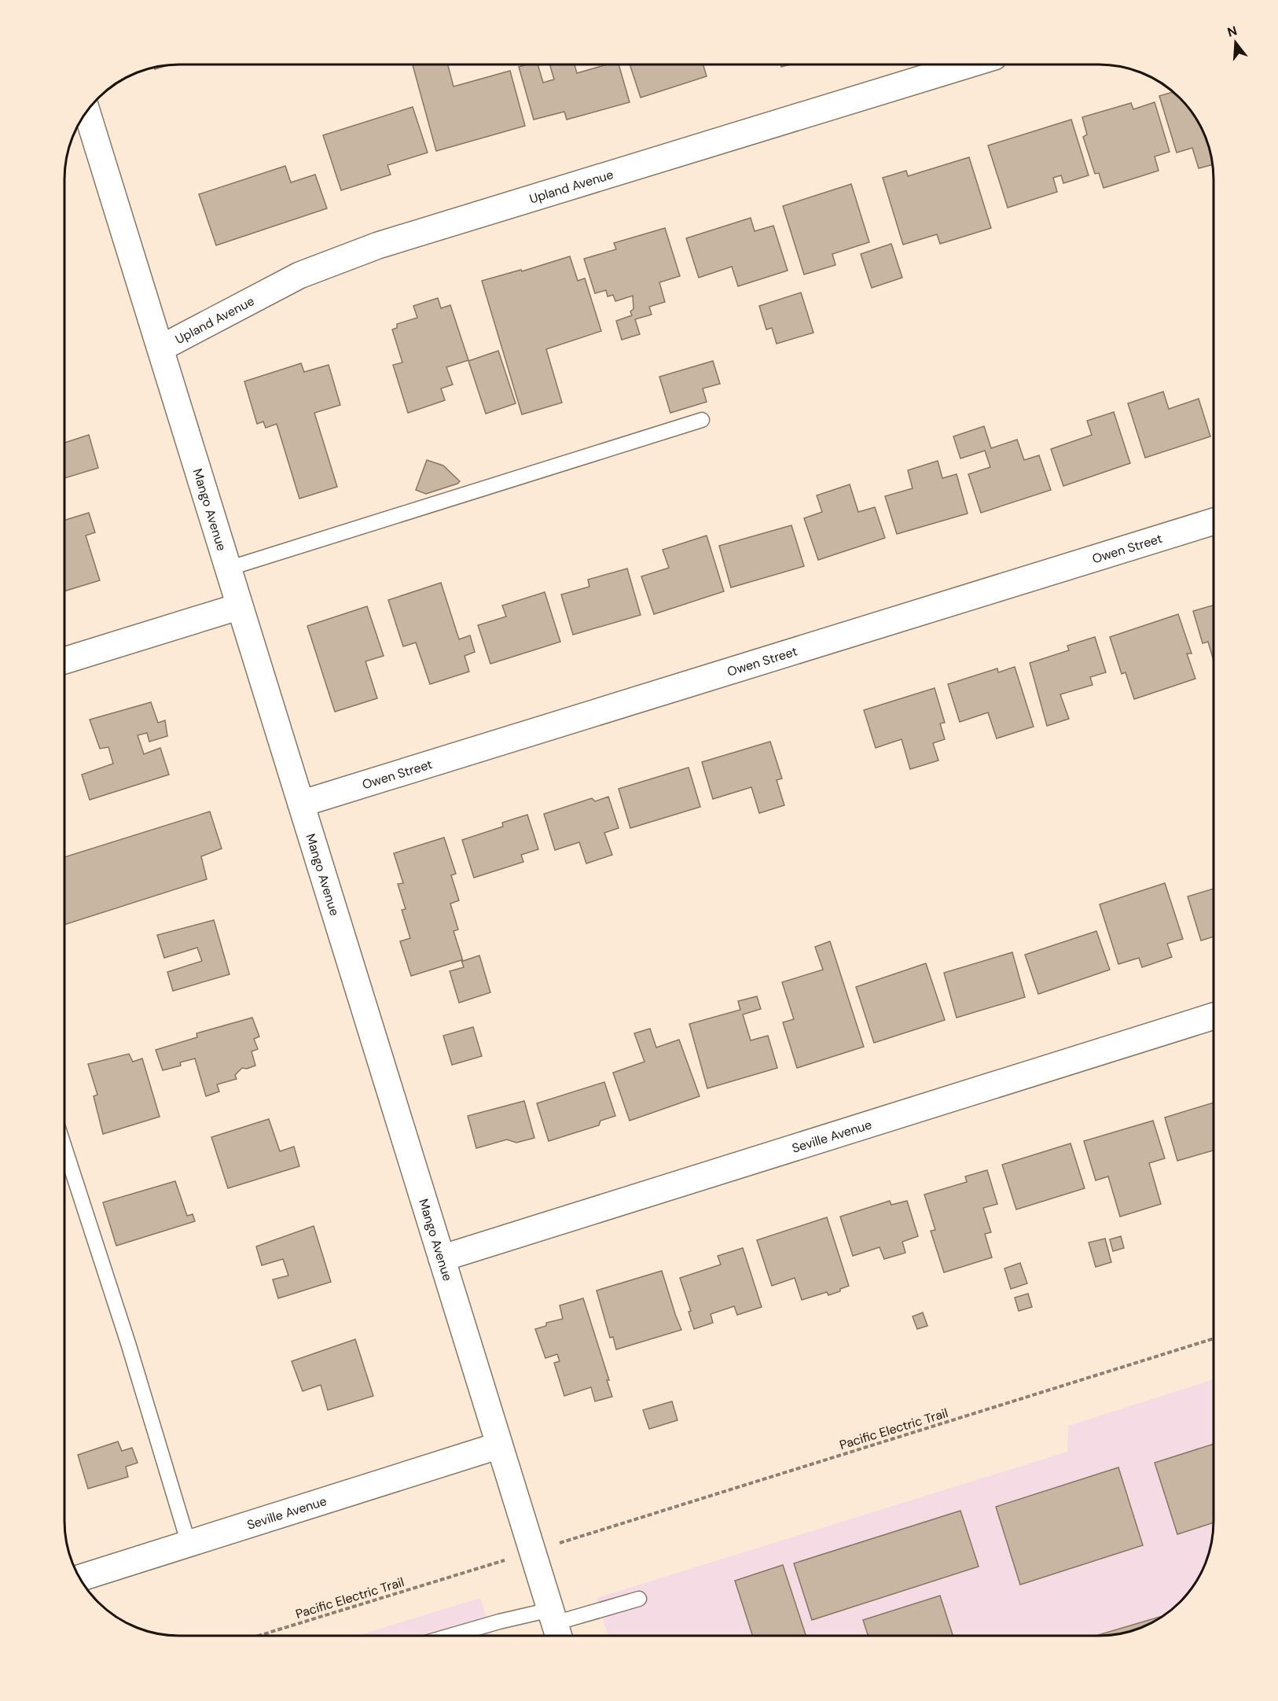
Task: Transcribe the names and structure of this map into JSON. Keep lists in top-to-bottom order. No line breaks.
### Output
{"streets":{"street":["Upland Avenue","Mango Avenue","Owen Street","Seville Avenue"],"path":["Pacific Electric Trail"]},"crossings":[["Upland Avenue","Mango Avenue"],["Mango Avenue","Owen Street"],["Mango Avenue","Seville Avenue"]],"north":"top"}
